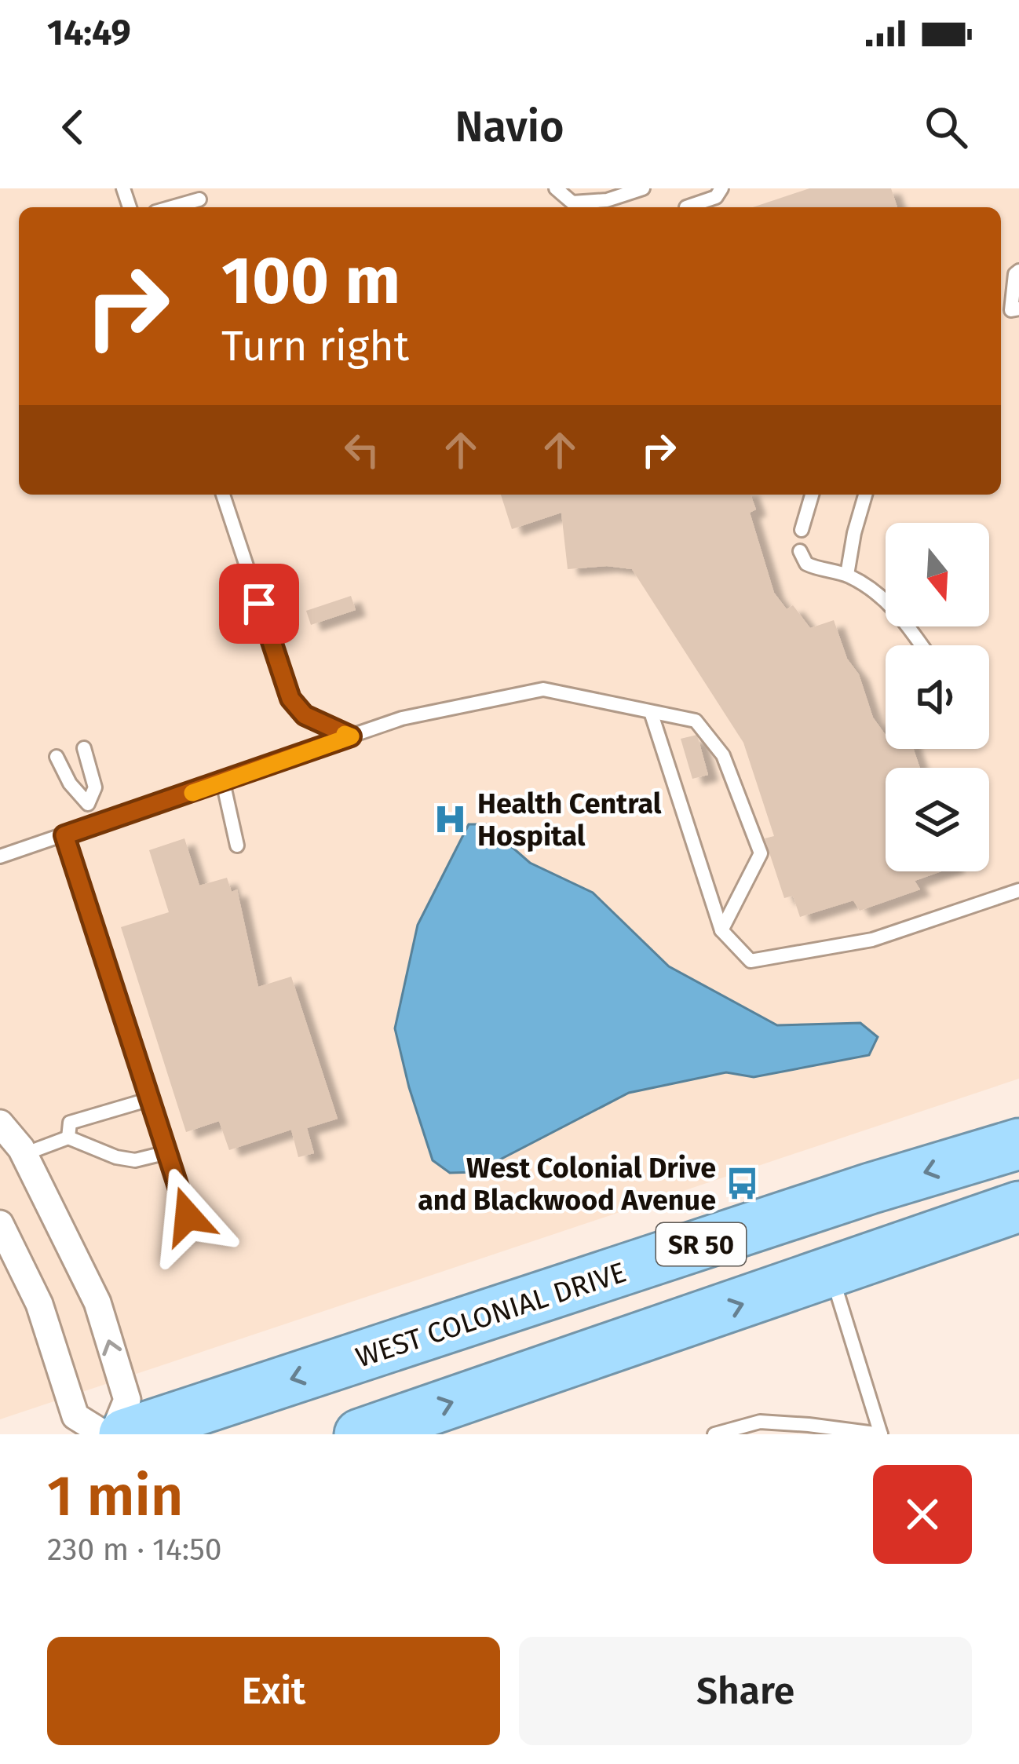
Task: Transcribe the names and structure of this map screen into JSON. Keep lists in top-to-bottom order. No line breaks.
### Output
{"streets":{"highway":["SR 50","WEST COLONIAL DRIVE"]},"places":{"hospital":["Health Central Hospital"],"bus stop":["West Colonial Drive and Blackwood Avenue"]},"north":"bottom","page":{"status":"14:49","header":"Navio","turn":["100 m","Turn right"],"heading":["1 min","230 m · 14:50"],"buttons":["Exit","Share"]}}
